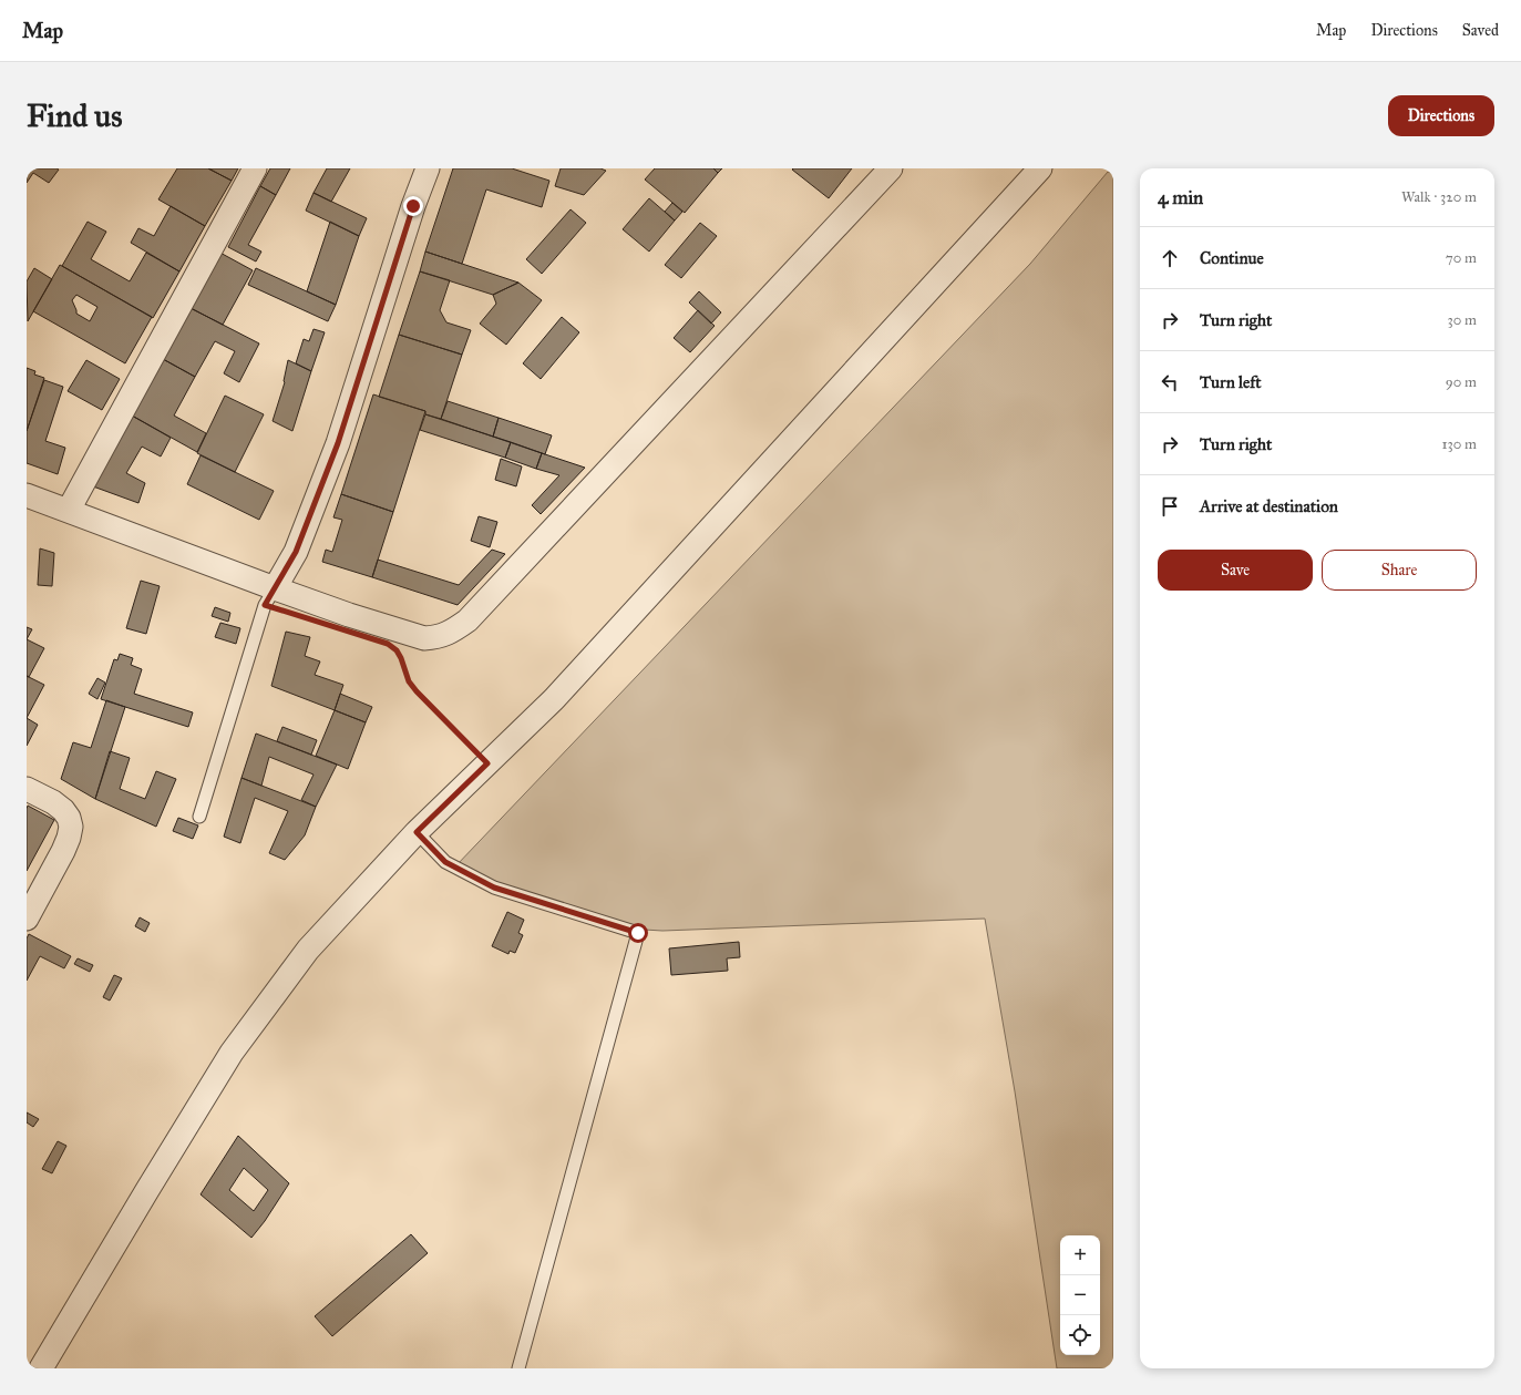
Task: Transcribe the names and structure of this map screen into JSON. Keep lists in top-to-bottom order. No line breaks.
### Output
{"page":{"header":"Map","nav":["Map","Directions","Saved"],"buttons":["Directions",["Save","Share"]],"title":"Find us","heading":["4 min","Walk · 320 m"],"list":[["Continue","70 m"],["Turn right","30 m"],["Turn left","90 m"],["Turn right","130 m"],"Arrive at destination"],"map_buttons":["+","−"]}}
